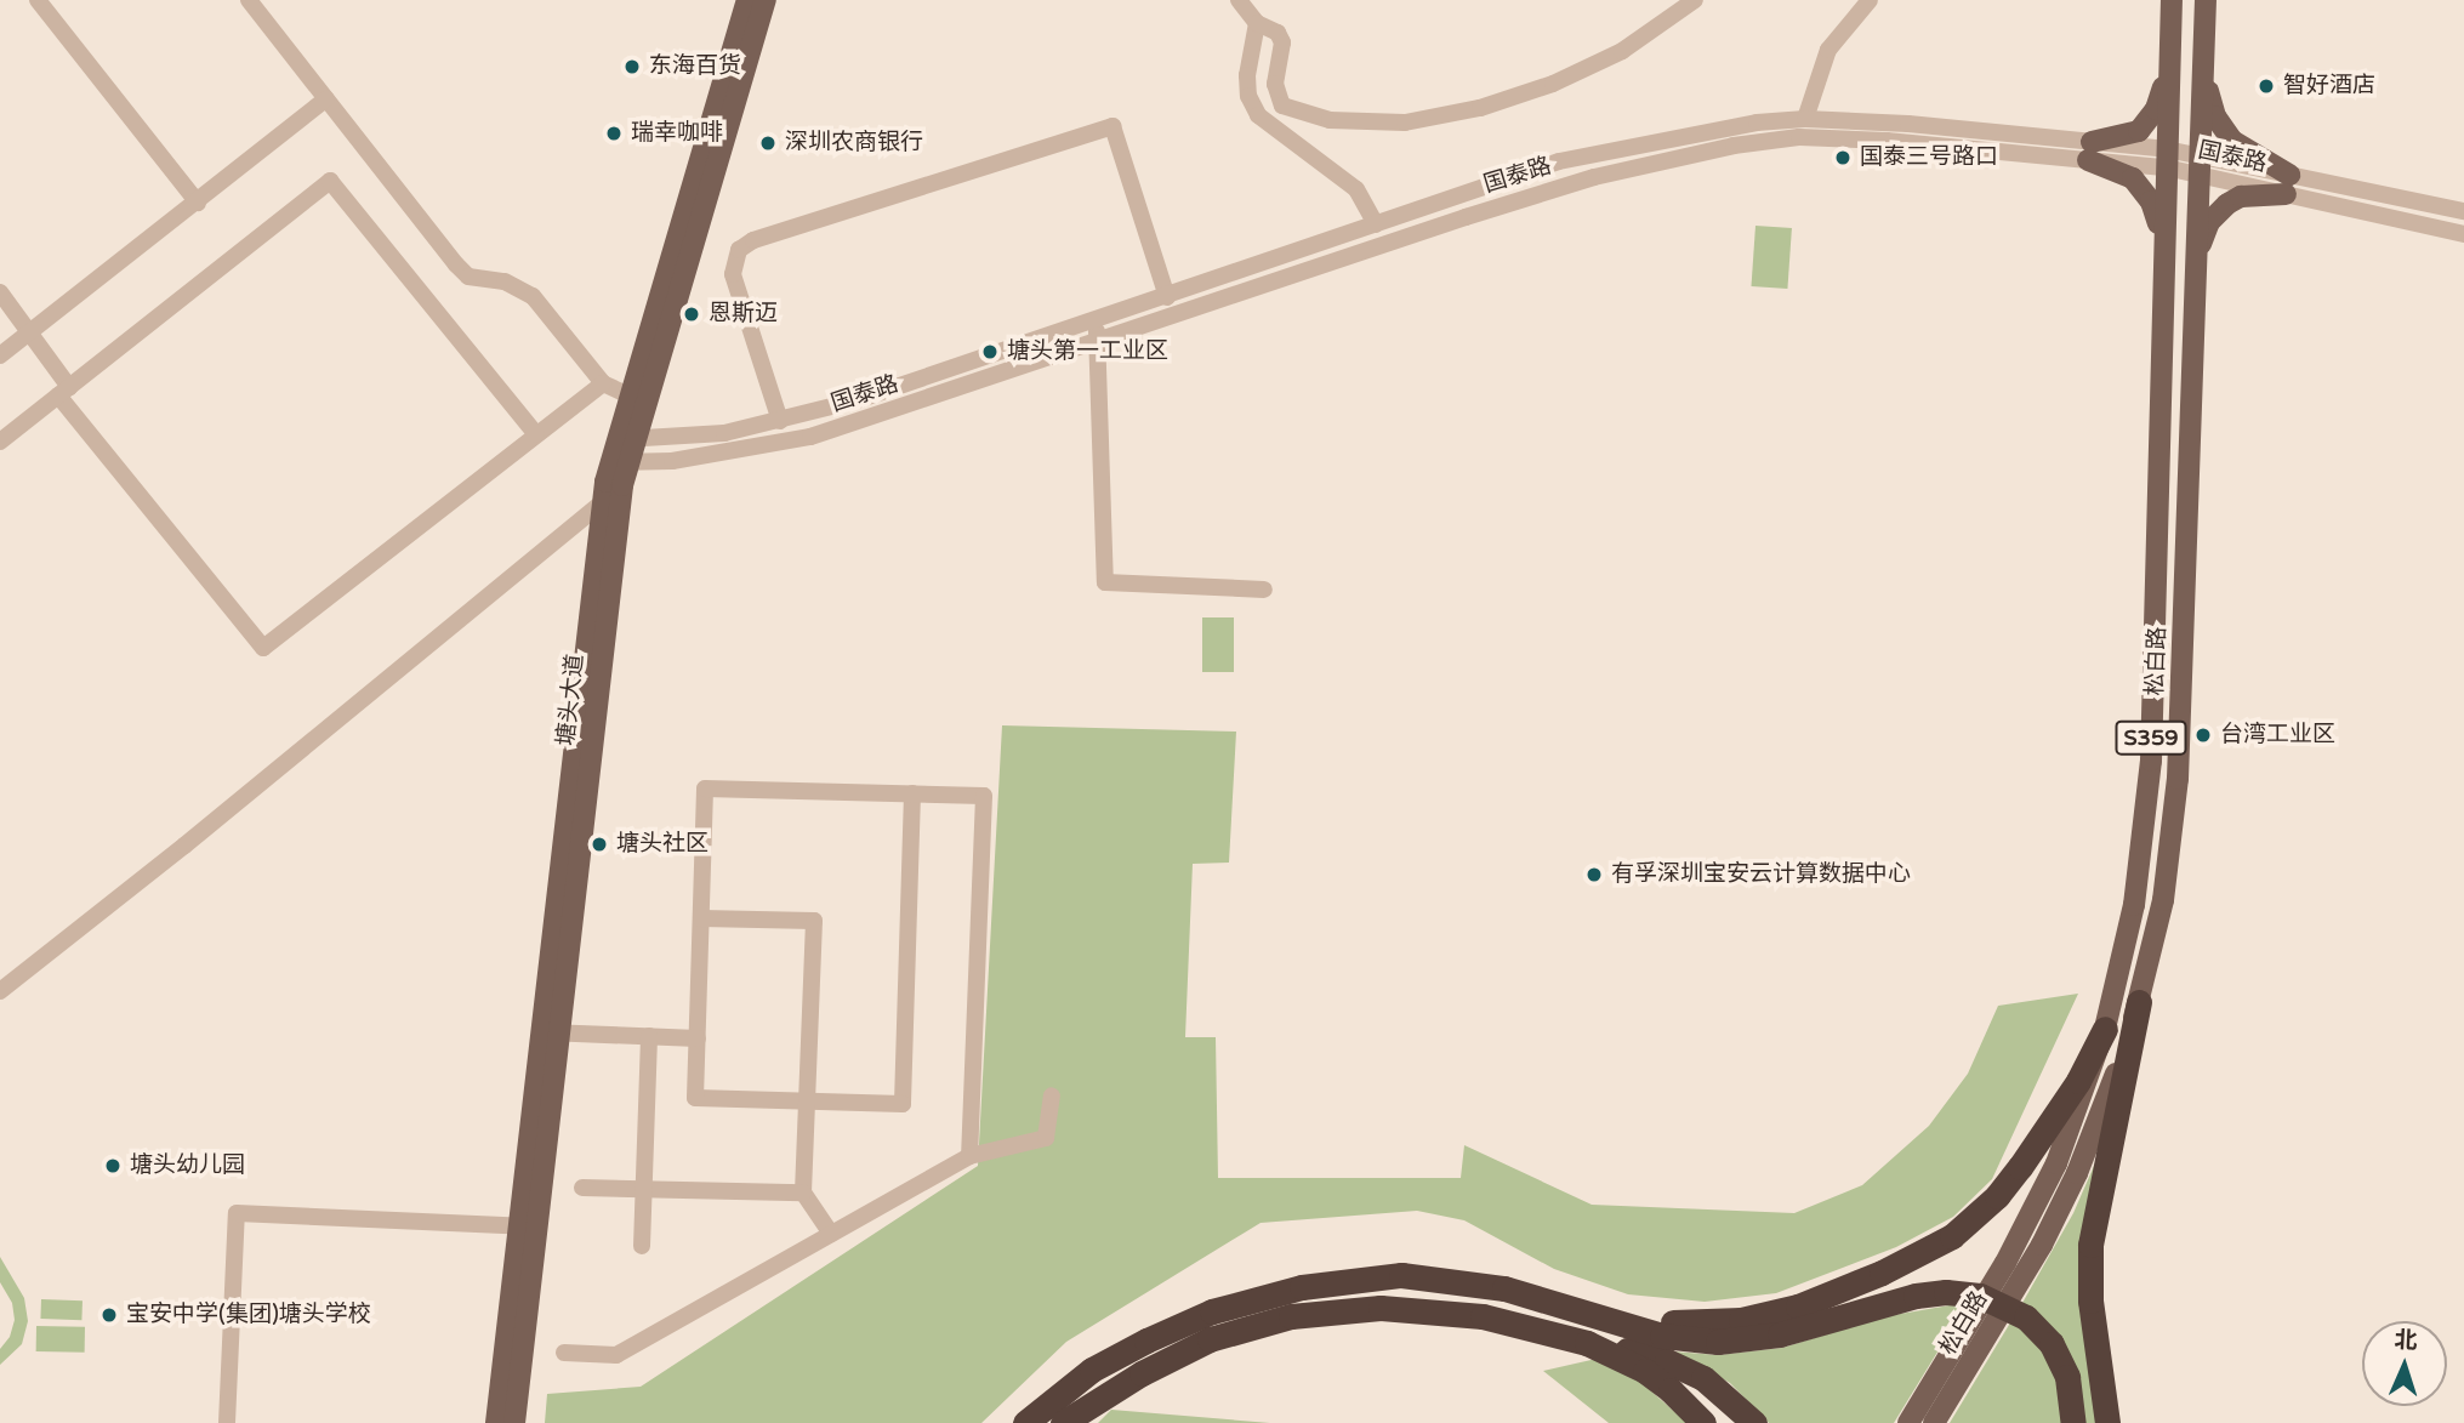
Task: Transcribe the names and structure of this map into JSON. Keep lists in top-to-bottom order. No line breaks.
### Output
{"streets":{"main road":["松白路","塘头大道","S359"],"street":["国泰路"]},"crossings":[["国泰路","松白路"],["国泰路","塘头大道"]],"places":["东海百货","智好酒店","瑞幸咖啡","深圳农商银行","国泰三号路口","恩斯迈","塘头第一工业区","台湾工业区","塘头社区","有孚深圳宝安云计算数据中心","塘头幼儿园","宝安中学(集团)塘头学校"],"north":"top"}
